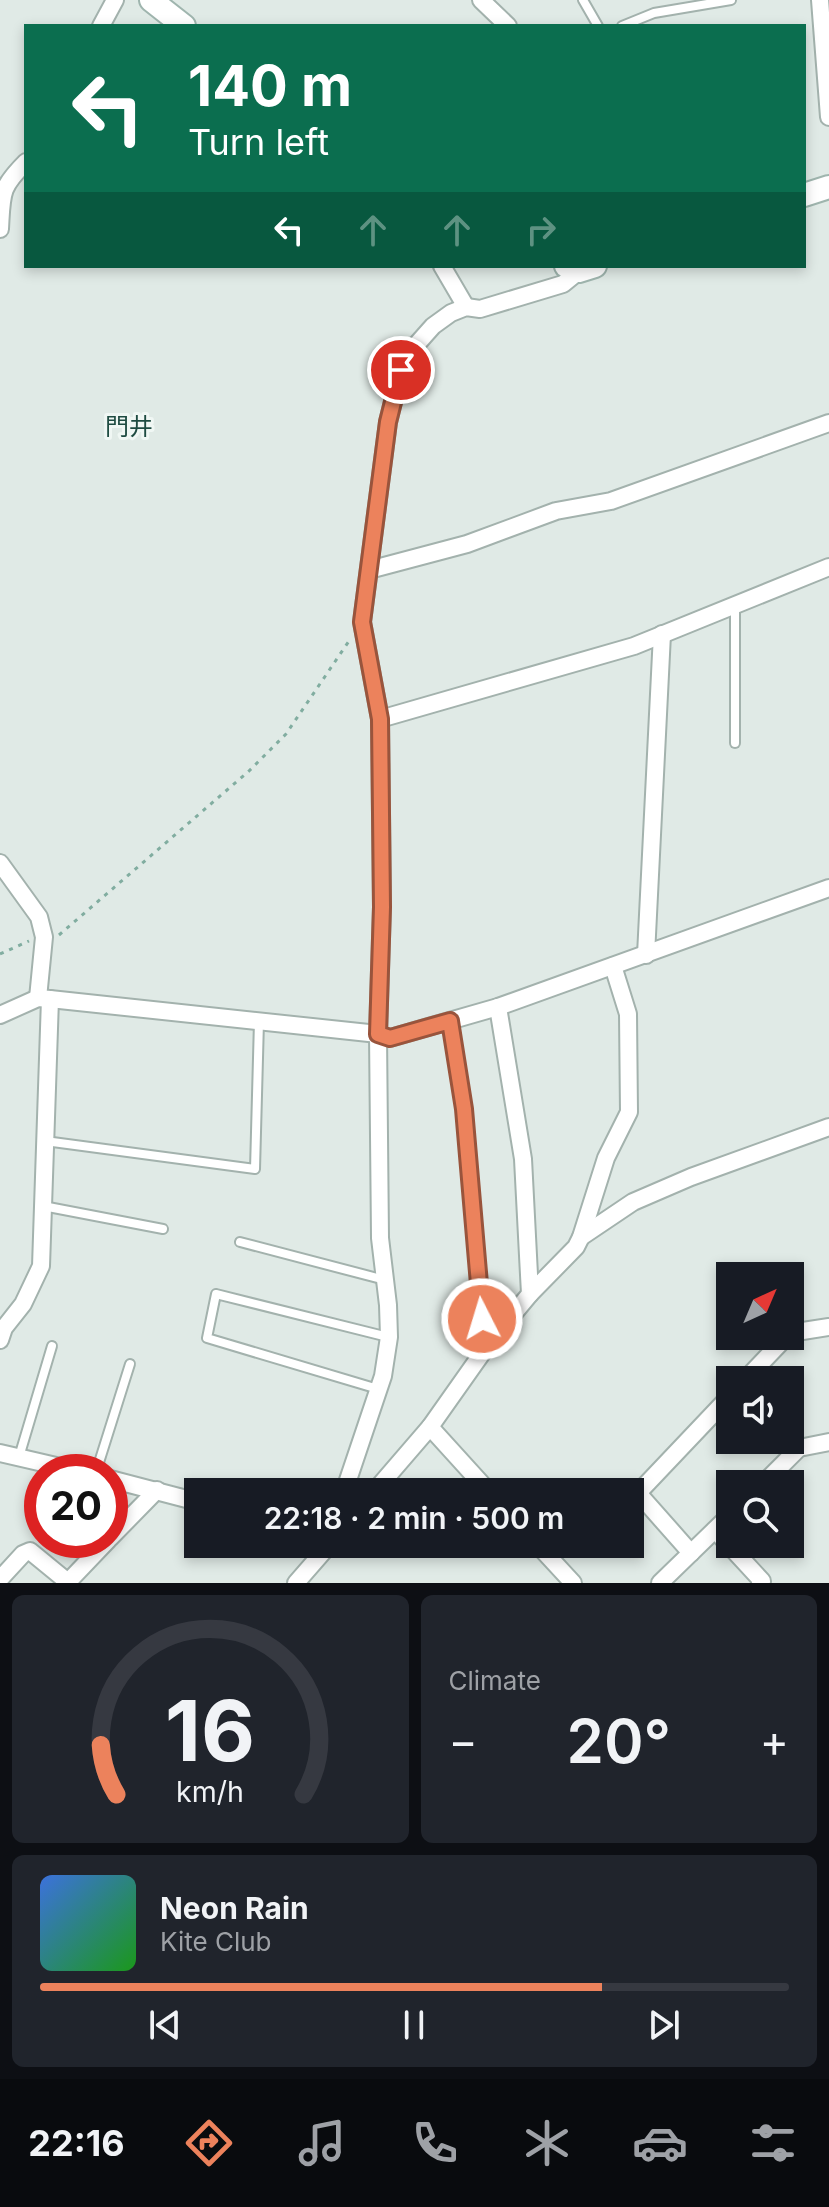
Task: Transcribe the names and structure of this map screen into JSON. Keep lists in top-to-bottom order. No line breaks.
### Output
{"districts":["門井"],"north":"top right","page":{"turn":["140 m","Turn left"],"limit":"20","trip":"22:18 · 2 min · 500 m","tile":"Climate","heat":["−","20°","+"],"song":["Neon Rain","Kite Club"],"tabs":"22:16","gauge":["16","km/h"]}}
